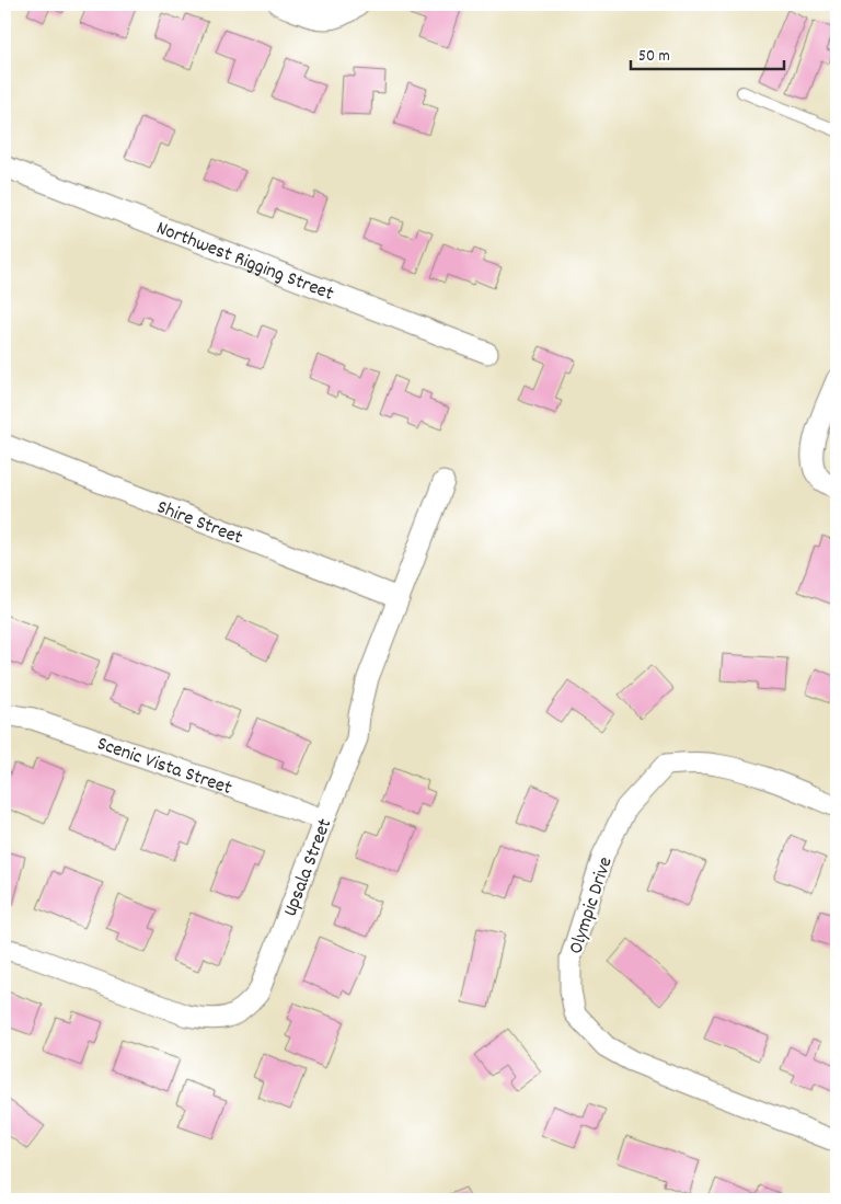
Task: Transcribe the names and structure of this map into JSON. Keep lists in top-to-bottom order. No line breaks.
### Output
{"streets":{"street":["Northwest Rigging Street","Shire Street","Scenic Vista Street","Upsala Street","Olympic Drive"]},"crossings":[["Shire Street","Upsala Street"],["Scenic Vista Street","Upsala Street"]],"scale_bar":"50 m"}
